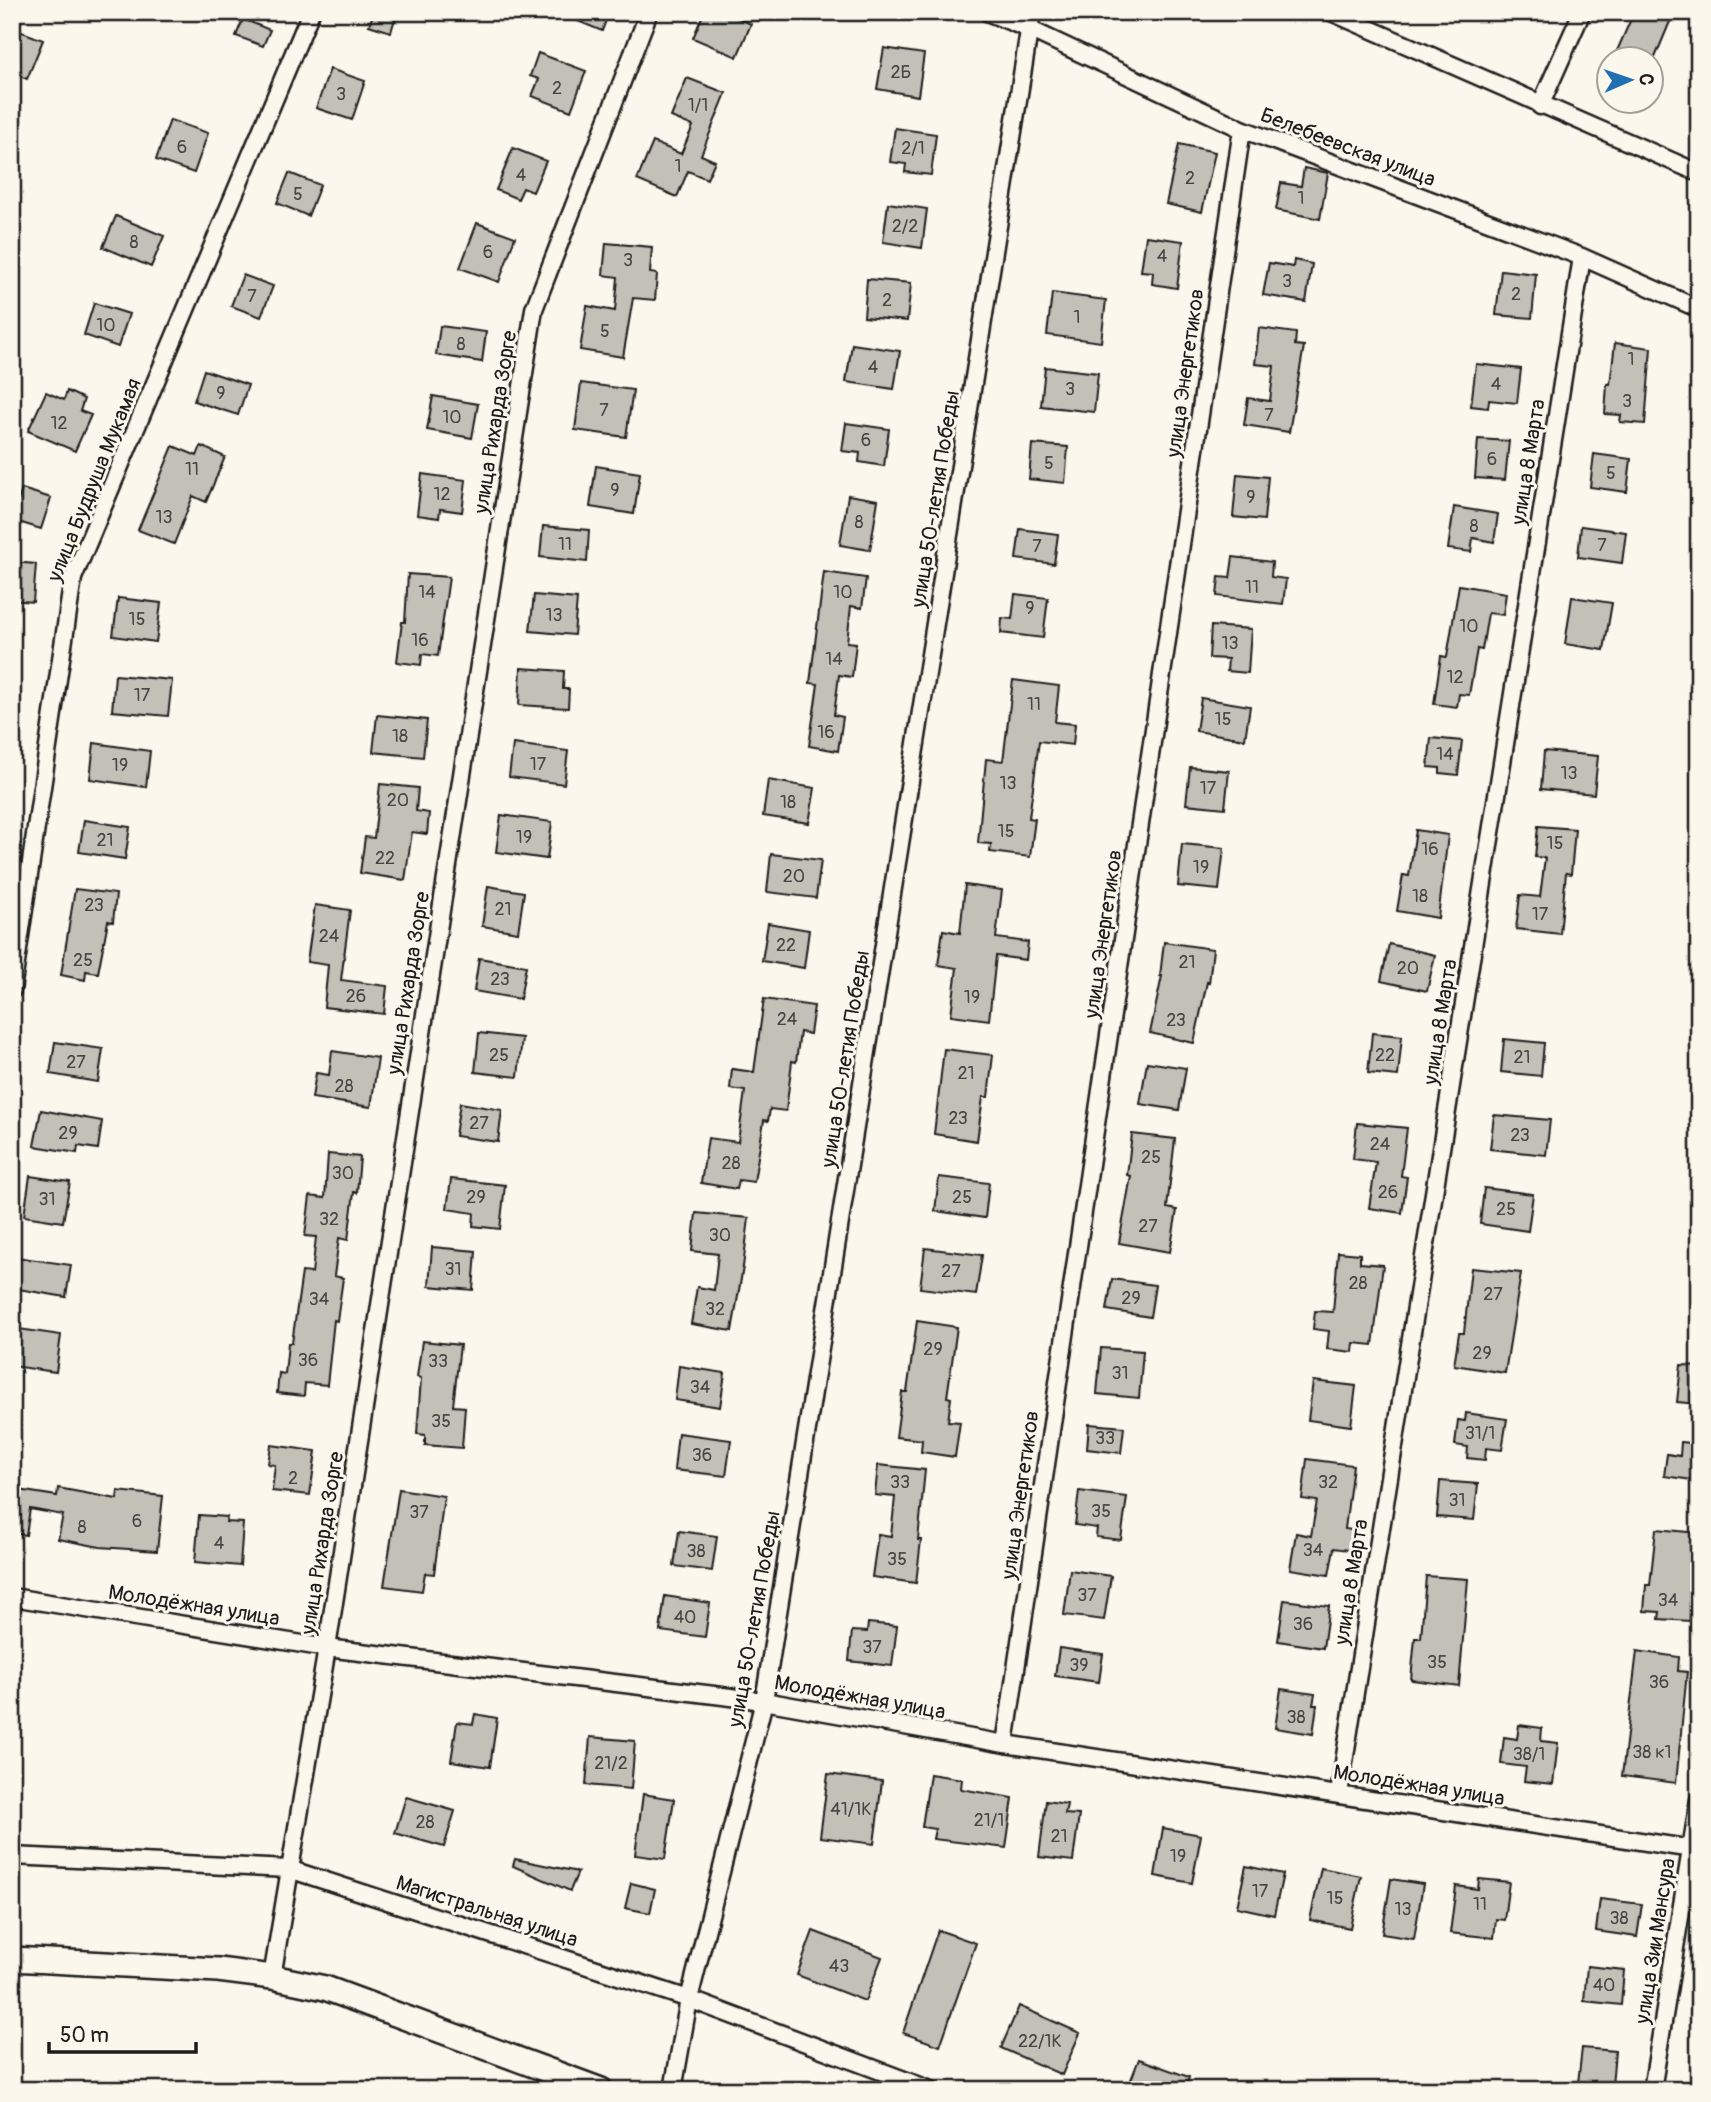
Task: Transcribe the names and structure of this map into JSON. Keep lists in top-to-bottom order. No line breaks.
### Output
{"streets":{"street":["Белебеевская улица","улица Энергетиков","улица Рихарда Зорге","улица 8 Марта","улица Будруша Мукамая","улица 50-летия Победы","Молодёжная улица","Магистральная улица","улица Зии Мансура"]},"crossings":[["Белебеевская улица","улица Энергетиков"],["Белебеевская улица","улица 8 Марта"],["Белебеевская улица","улица 50-летия Победы"],["улица Энергетиков","Молодёжная улица"],["улица Рихарда Зорге","Молодёжная улица"],["улица Рихарда Зорге","Магистральная улица"],["улица 8 Марта","Молодёжная улица"],["улица 50-летия Победы","Молодёжная улица"],["улица 50-летия Победы","Магистральная улица"],["Молодёжная улица","улица Зии Мансура"]],"house_numbers":["2Б","2","3","1/1","6","2/1","1","4","2","5","1","2/2","8","6","4","3","3","2","7","2","1","10","5","8","1","4","4","3","9","3","7","7","10","12","6","6","5","11","5","9","12","9","13","8","8","11","7","7","11","14","10","9","13","15","10","16","13","14","12","17","11","15","16","18","14","17","19","13","13","17","20","18","15","19","21","15","16","22","19","20","18","23","21","17","24","22","25","21","20","23","26","19","24","23","25","22","21","27","21","28","23","27","29","23","24","25","28","30","26","29","25","31","25","32","27","30","31","27","28","27","29","34","32","29","29","36","33","31","34","35","31/1","33","36","2","33","32","31","35","37","6","8","4","34","38","35","37","34","40","36","37","35","39","36","38","38 к1","38/1","21/2","41/1К","21/1","28","21","19","17","15","11","13","38","43","40","22/1К"],"scale_bar":"50 m","north":"right"}
